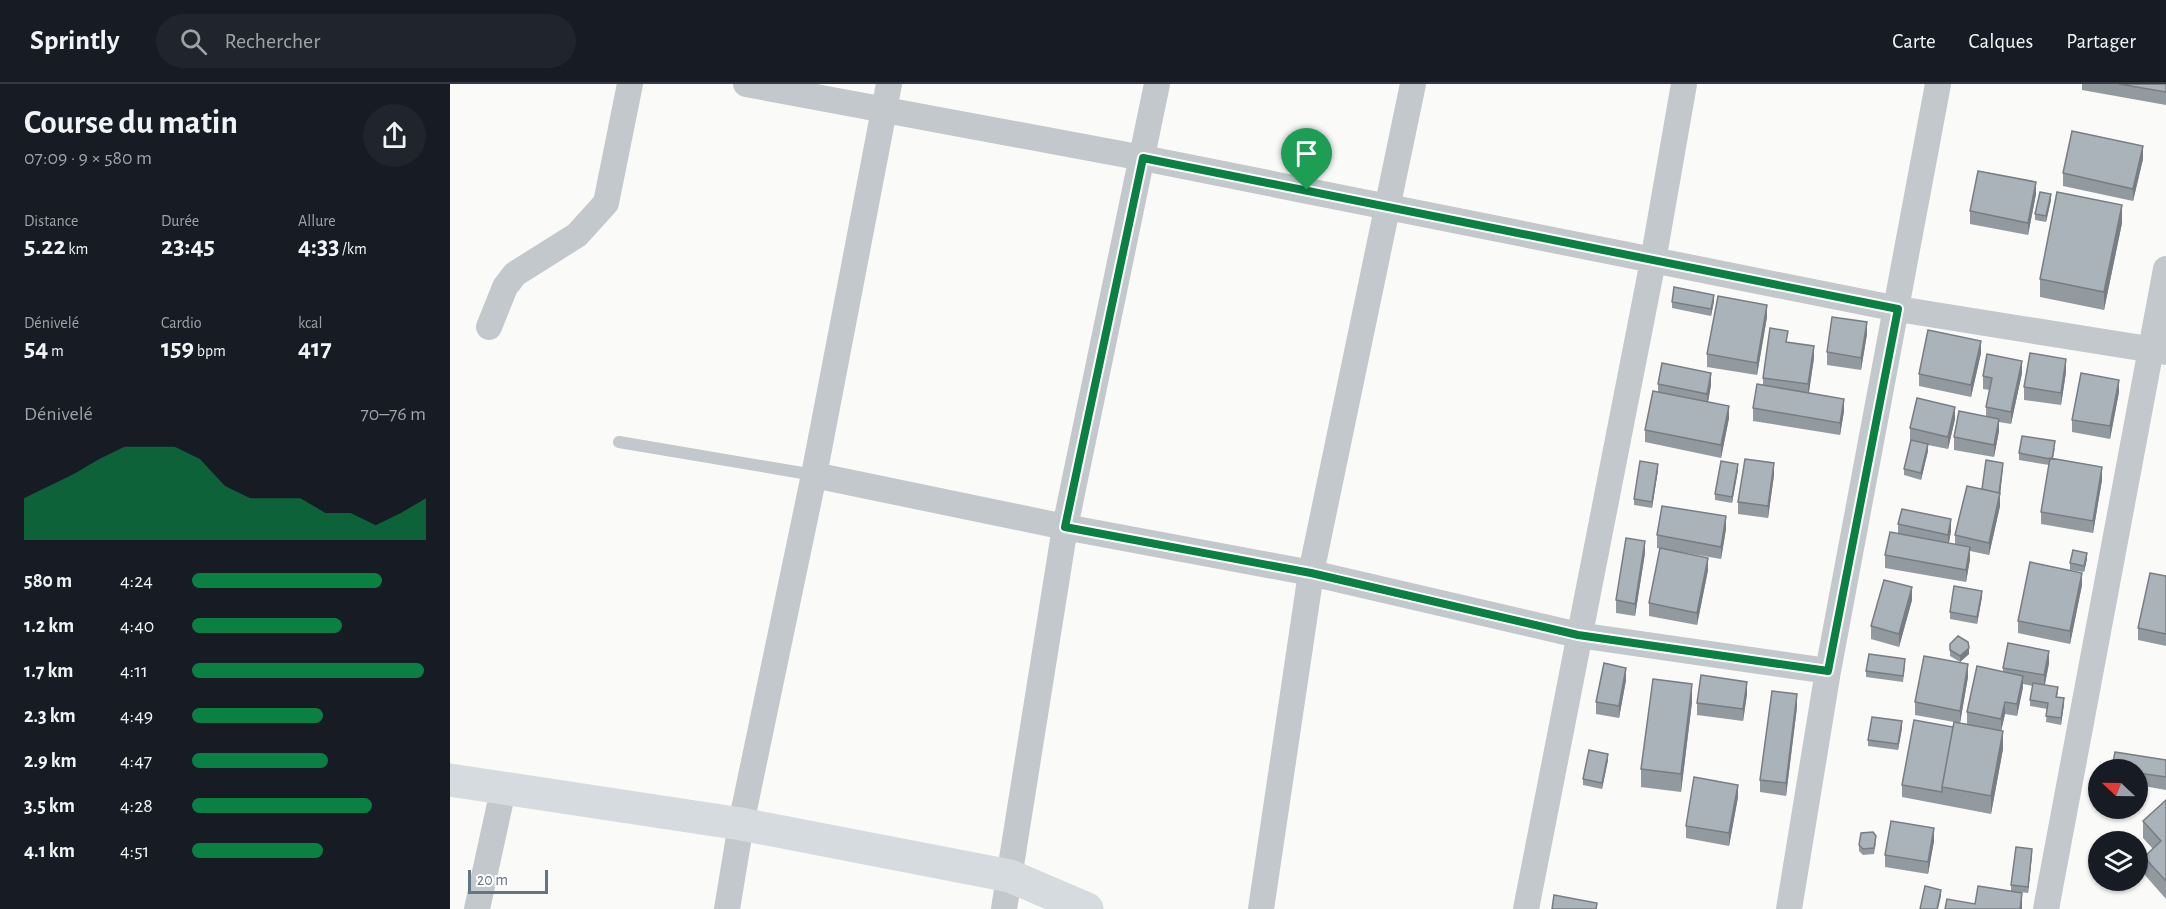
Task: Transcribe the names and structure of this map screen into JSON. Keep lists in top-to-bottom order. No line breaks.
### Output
{"scale_bar":"20 m","north":"left","page":{"header":"Sprintly","search":"Rechercher","nav":["Carte","Calques","Partager"],"heading":["Course du matin","07:09 · 9 × 580 m"],"stats":[["Distance","5.22 km"],["Durée","23:45"],["Allure","4:33 /km"],["Dénivelé","54 m"],["Cardio","159 bpm"],["kcal","417"]],"chart":["Dénivelé","70–76 m"],"list":[{"name":"580 m","note":"4:24"},{"name":"1.2 km","note":"4:40"},{"name":"1.7 km","note":"4:11"},{"name":"2.3 km","note":"4:49"},{"name":"2.9 km","note":"4:47"},{"name":"3.5 km","note":"4:28"},{"name":"4.1 km","note":"4:51"}],"scale":"20 m"}}
